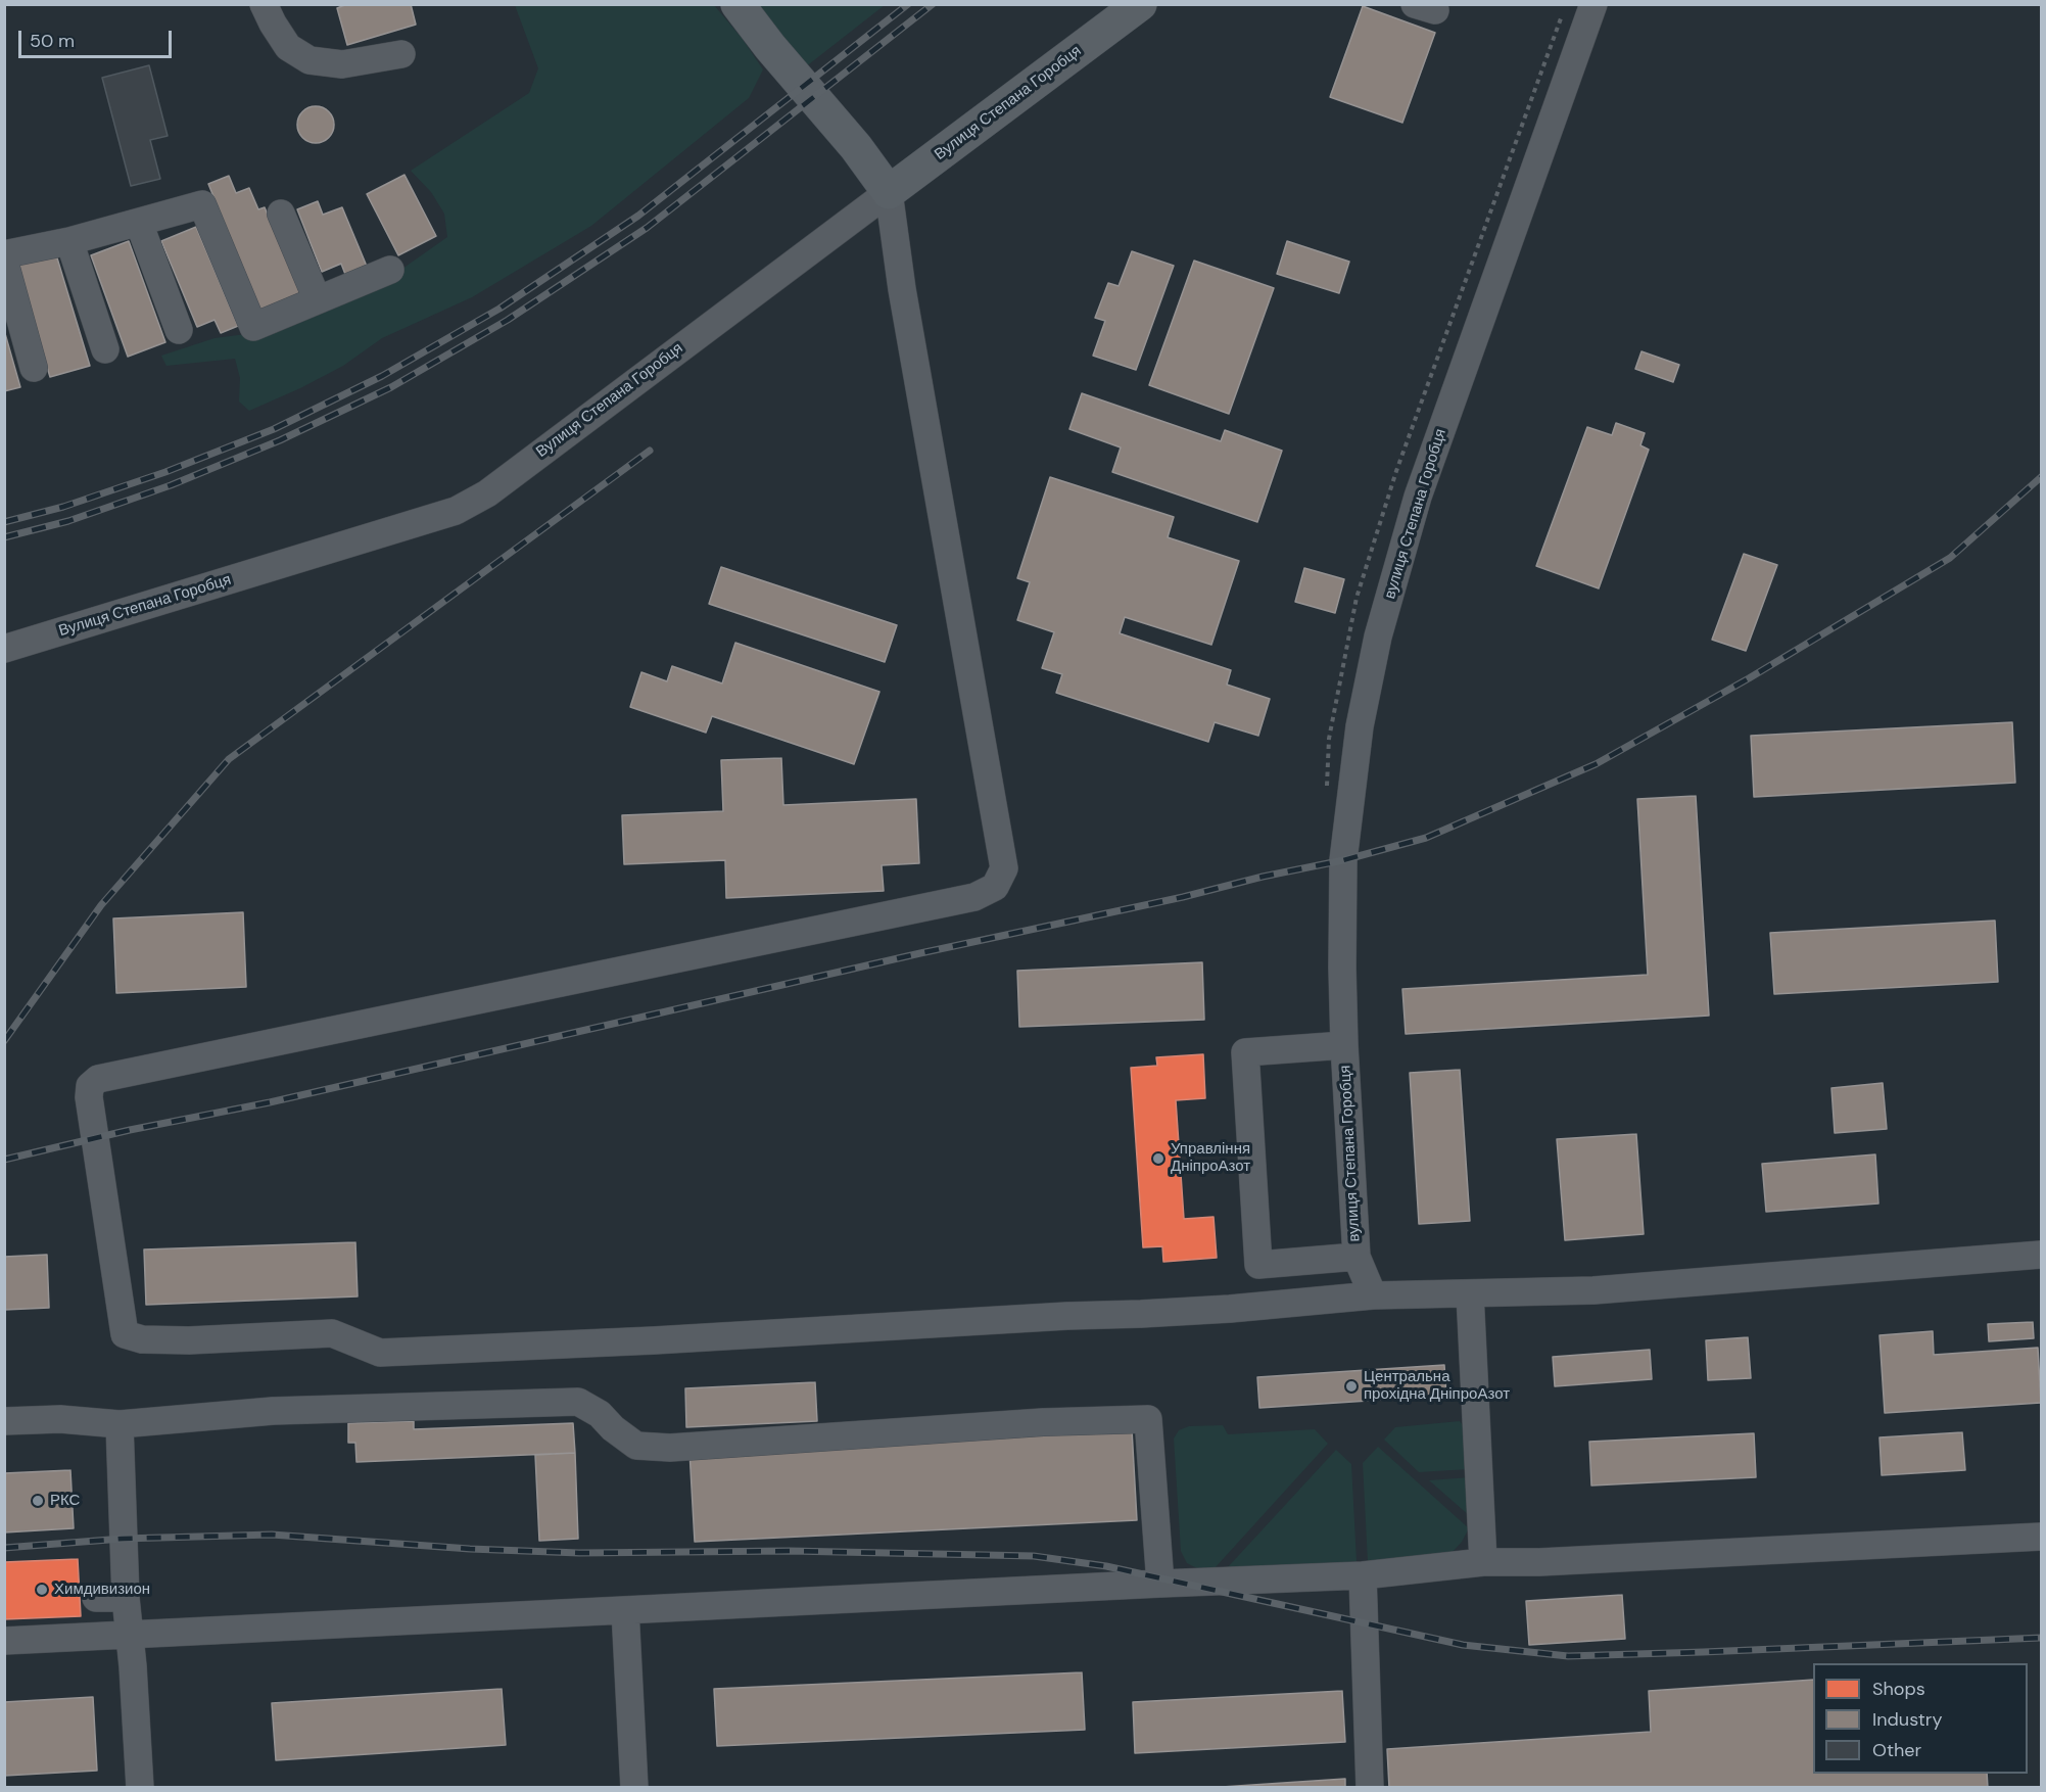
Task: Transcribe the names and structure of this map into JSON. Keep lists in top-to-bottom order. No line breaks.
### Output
{"streets":{"main road":["Вулиця Степана Горобця"],"street":["вулиця Степана Горобця"]},"places":["Управління ДніпроАзот","Центральна прохідна ДніпроАзот","РКС","Химдивизион"],"legend":["Shops","Industry","Other"],"scale_bar":"50 m"}
